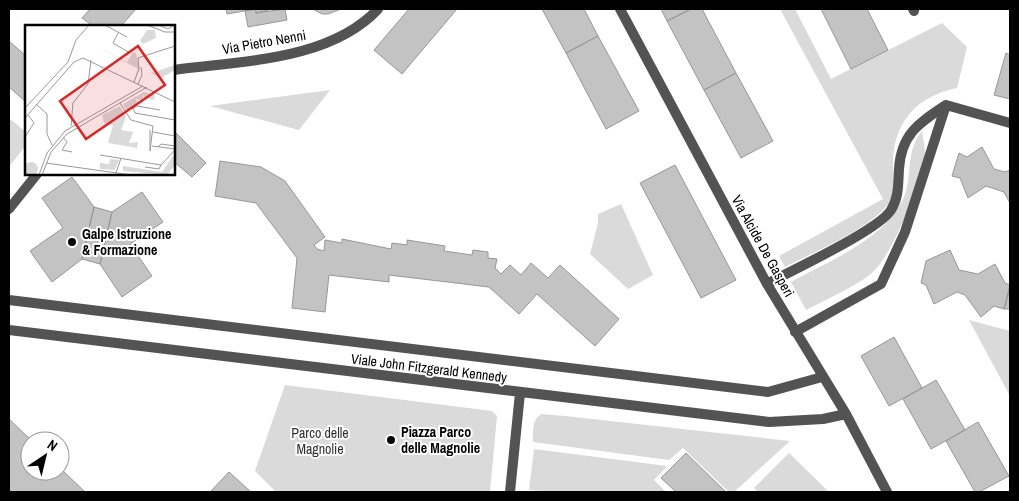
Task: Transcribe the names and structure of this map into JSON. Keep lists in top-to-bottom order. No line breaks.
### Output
{"streets":{"street":["Via Pietro Nenni","Via Alcide De Gasperi","Viale John Fitzgerald Kennedy"]},"crossings":[["Via Alcide De Gasperi","Viale John Fitzgerald Kennedy"]],"parks":["Parco delle Magnolie"],"places":["Galpe Istruzione & Formazione","Piazza Parco delle Magnolie"],"north":"top right"}
